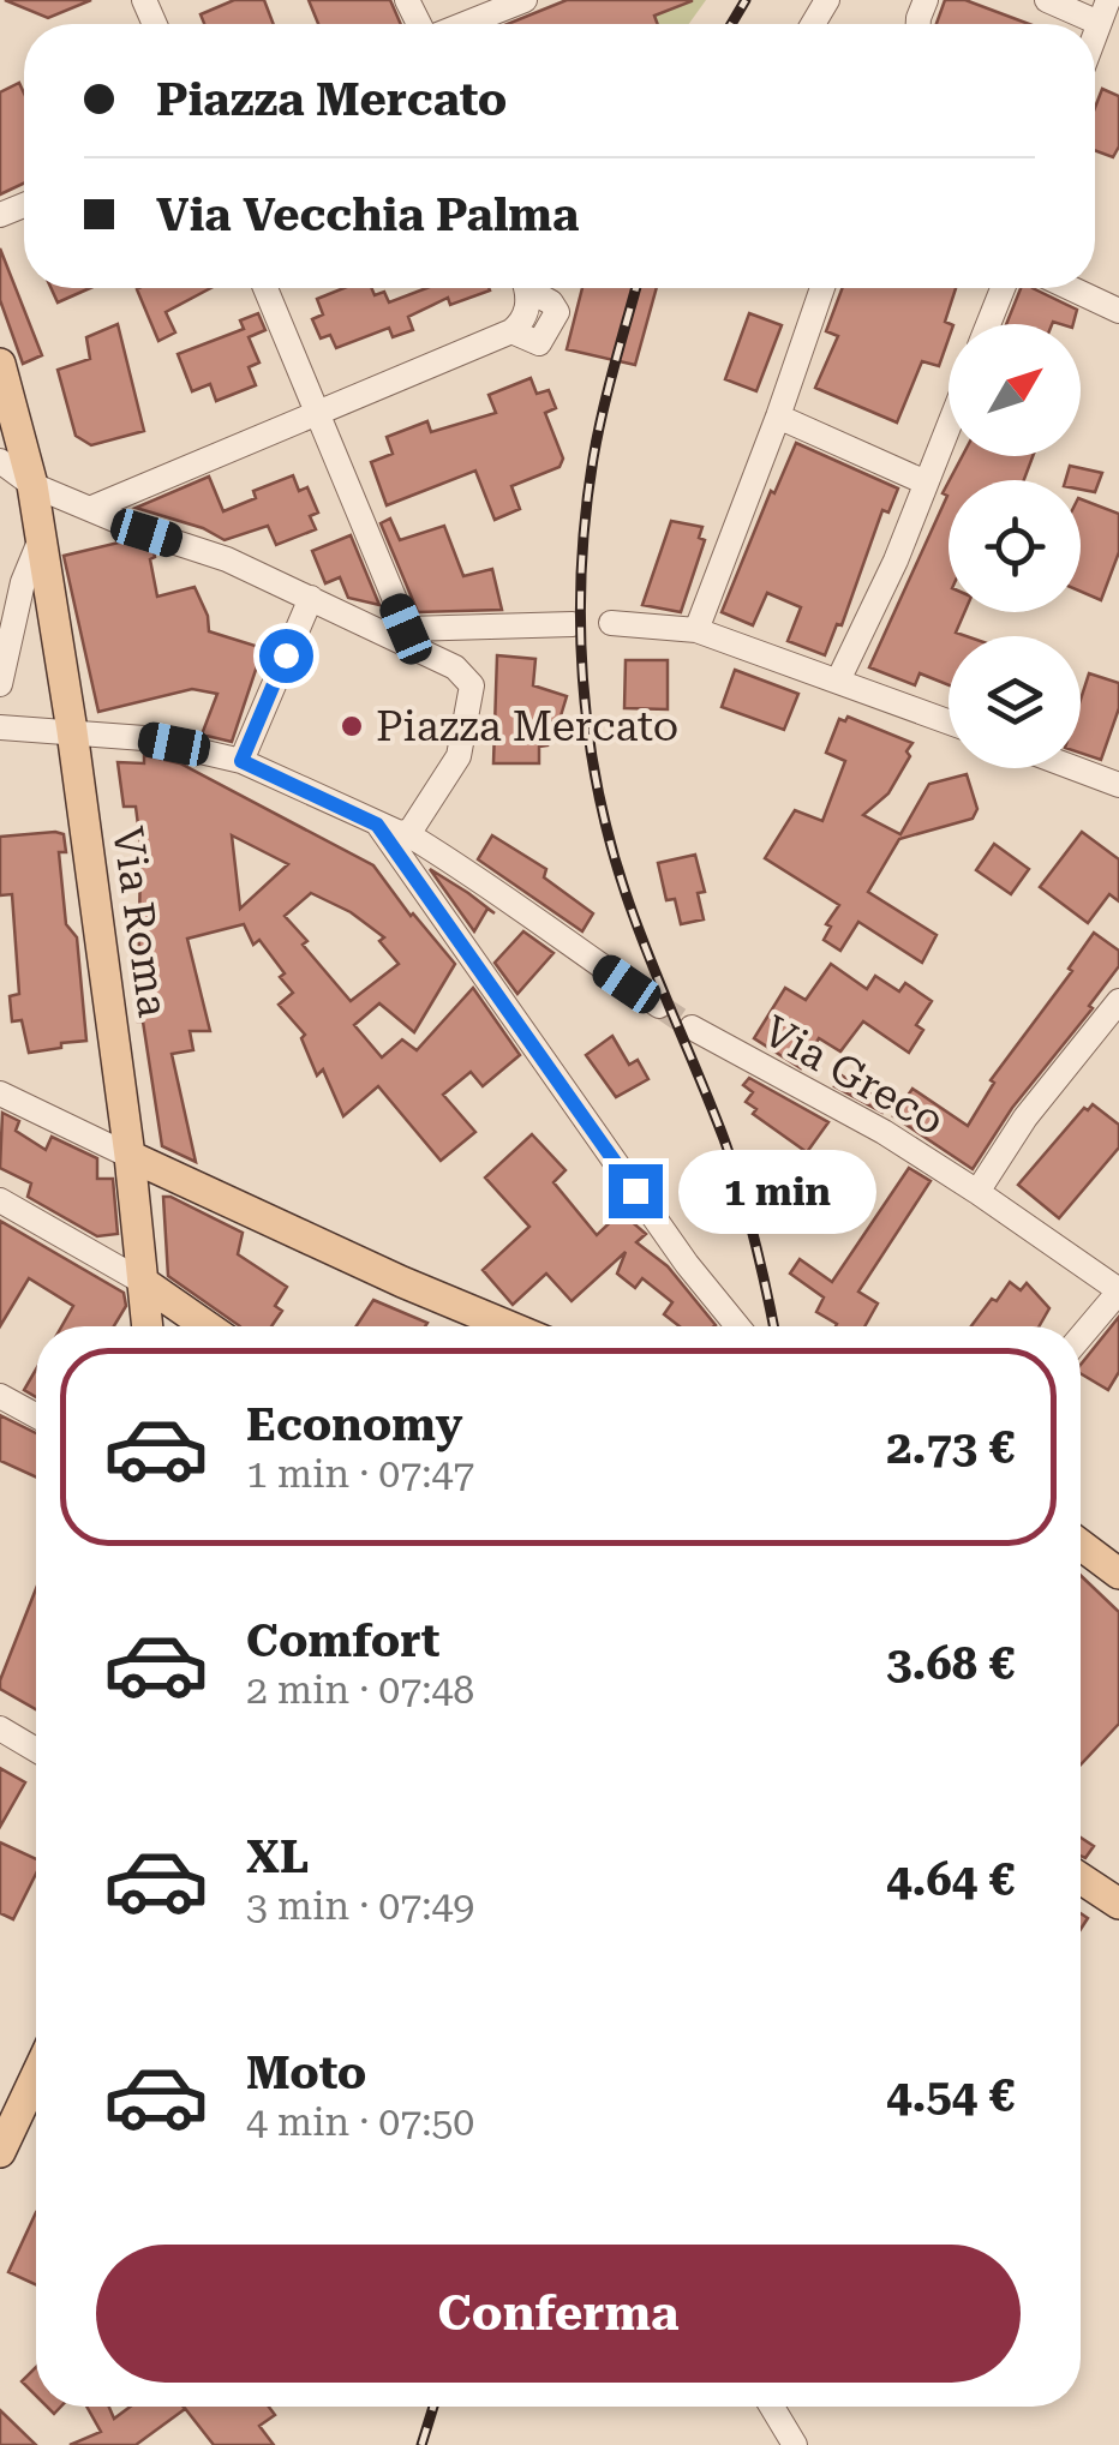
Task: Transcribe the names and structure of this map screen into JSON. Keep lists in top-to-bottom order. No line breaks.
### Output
{"streets":{"main road":["Via Roma"],"street":["Via Greco"]},"places":["Piazza Mercato"],"north":"top right","page":{"banner":["Piazza Mercato","Via Vecchia Palma"],"bubble":"1 min","list":[{"name":"Economy","note":"1 min · 07:47","value":"2.73 €"},{"name":"Comfort","note":"2 min · 07:48","value":"3.68 €"},{"name":"XL","note":"3 min · 07:49","value":"4.64 €"},{"name":"Moto","note":"4 min · 07:50","value":"4.54 €"}],"buttons":"Conferma"}}
